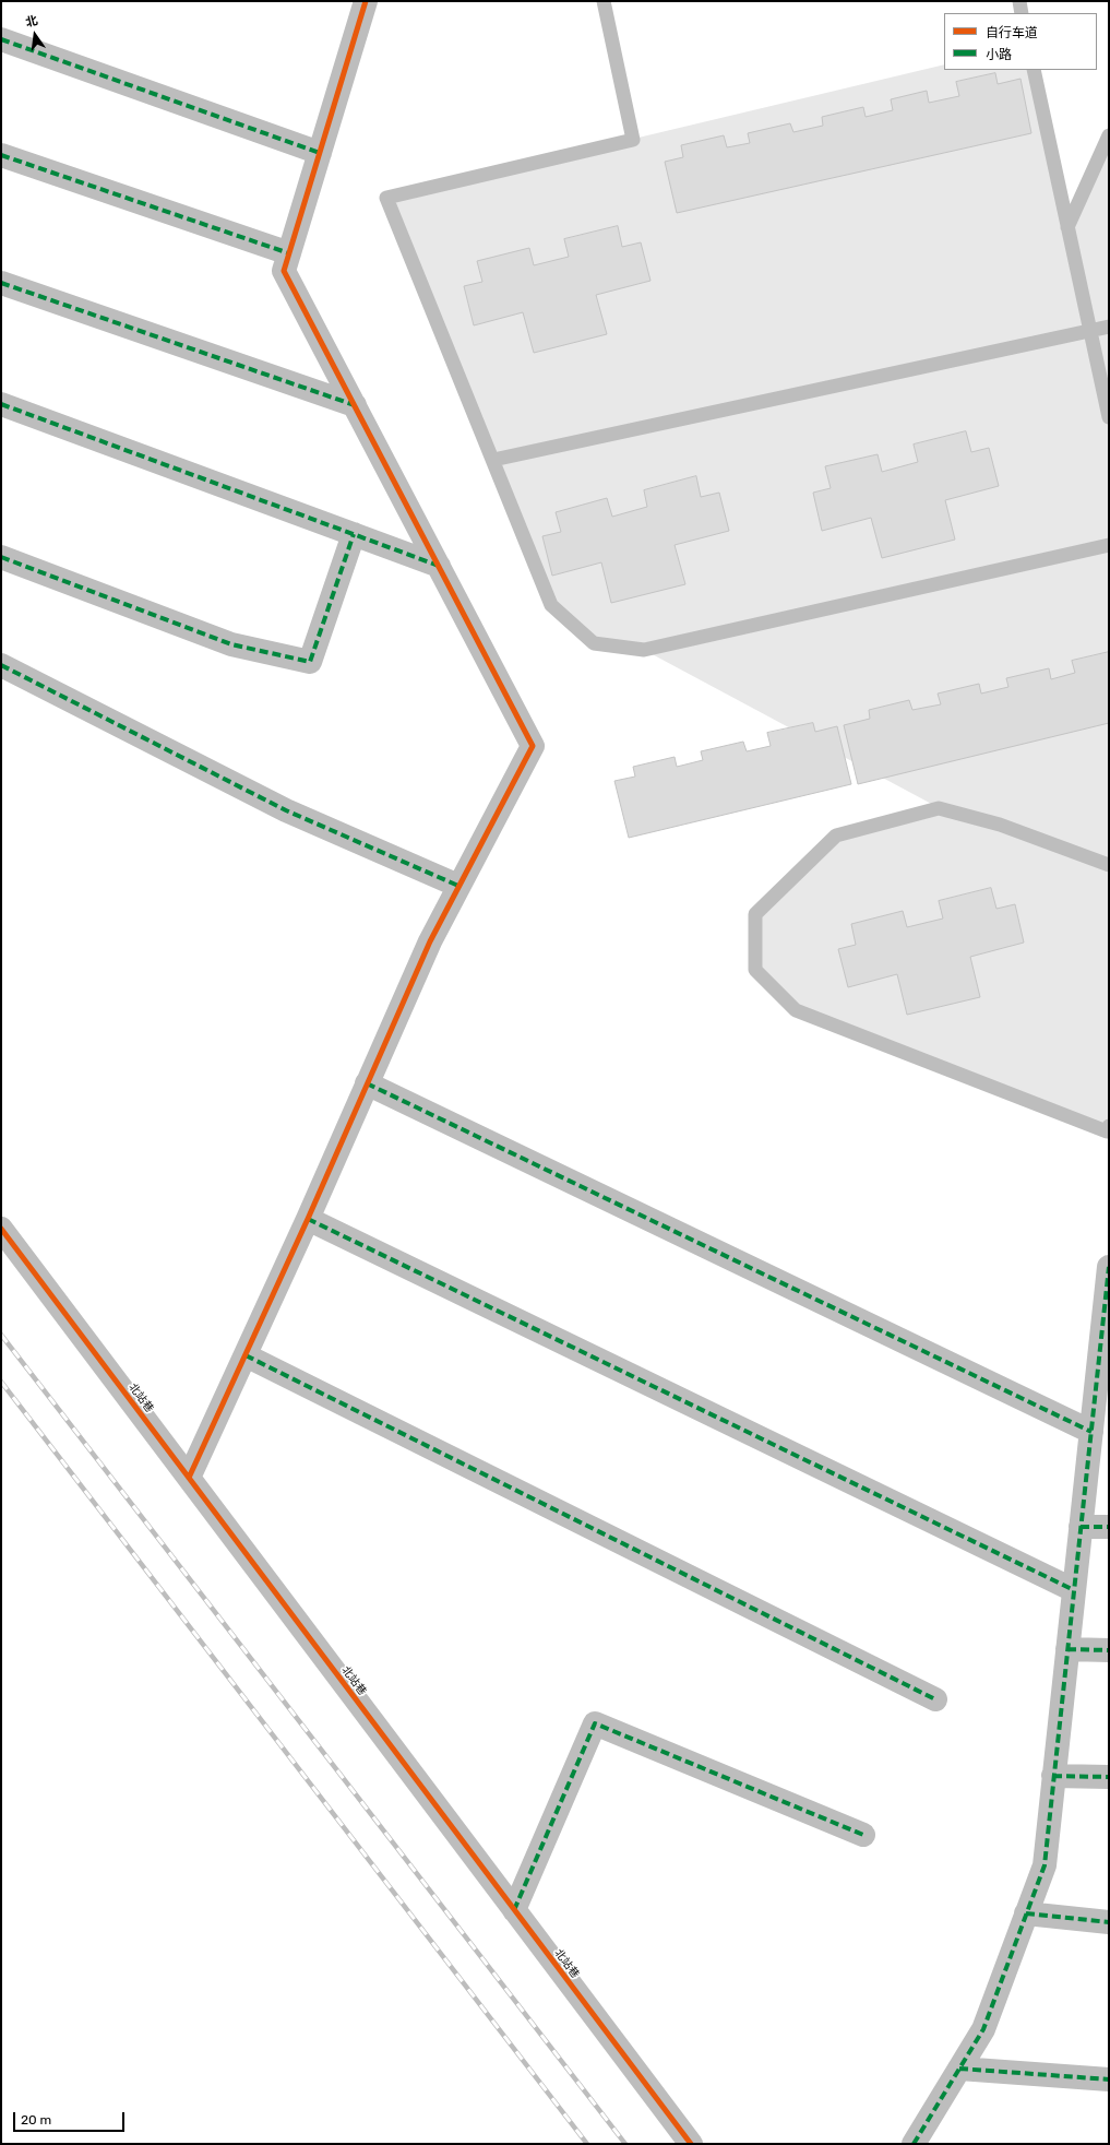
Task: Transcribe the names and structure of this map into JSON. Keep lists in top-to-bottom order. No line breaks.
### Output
{"streets":{"street":["北站巷"]},"legend":["自行车道","小路"],"scale_bar":"20 m","north":"top"}
